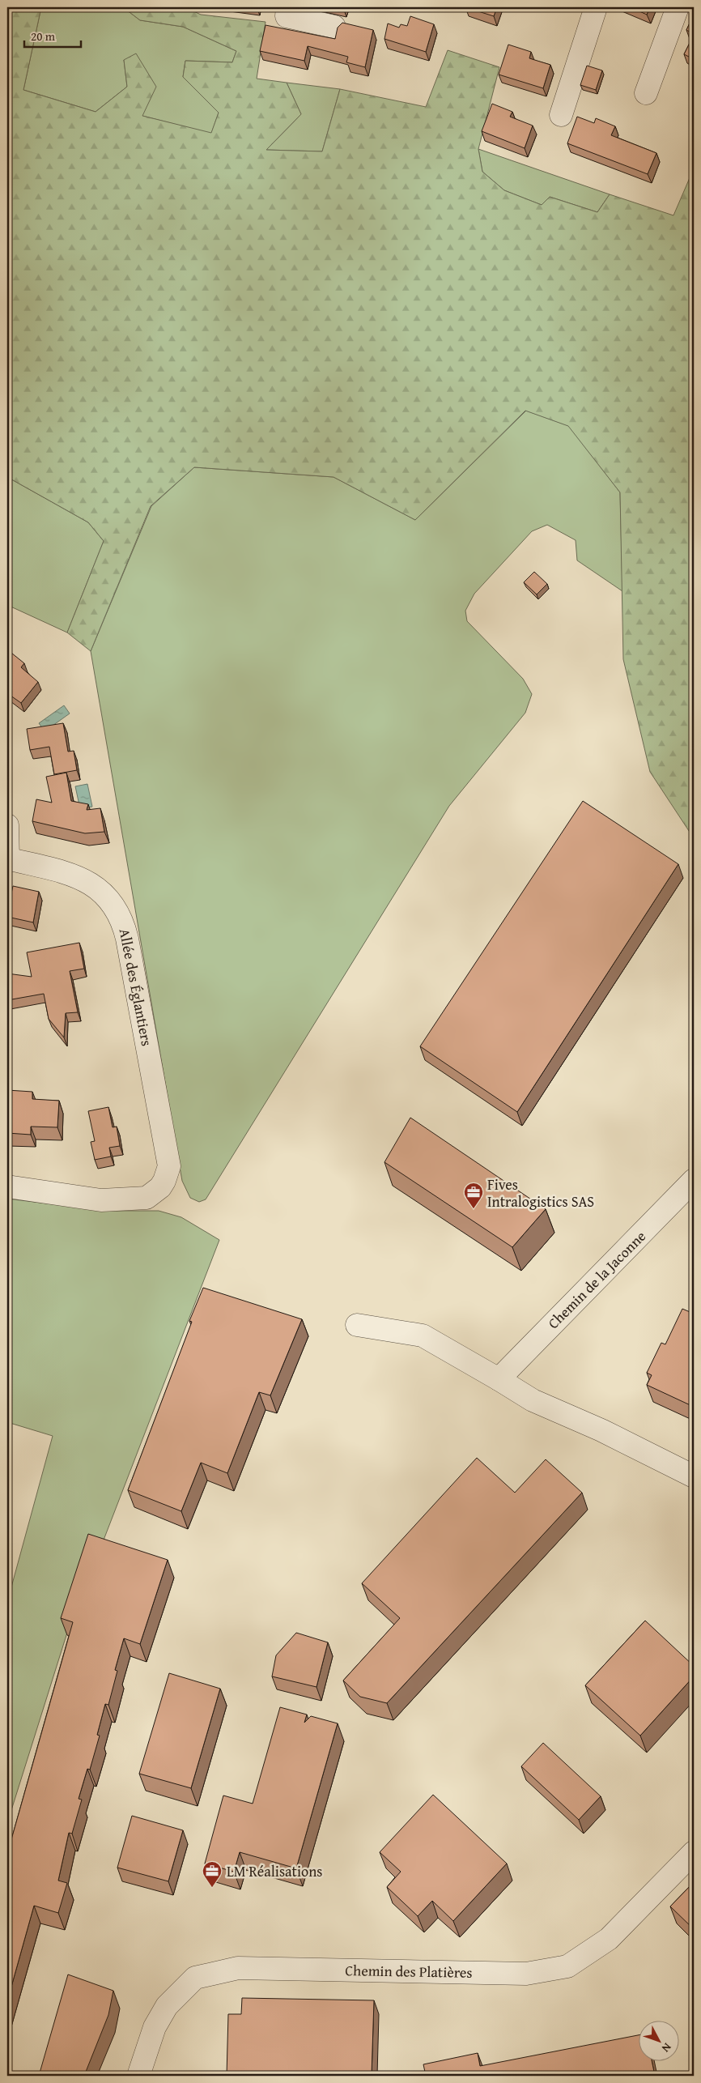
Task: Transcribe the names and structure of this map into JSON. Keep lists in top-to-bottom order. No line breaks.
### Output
{"streets":{"street":["Allée des Églantiers","Chemin de la Jaconne","Chemin des Platières"]},"places":{"office":["Fives Intralogistics SAS","LM Réalisations"]},"scale_bar":"20 m","north":"bottom right"}
